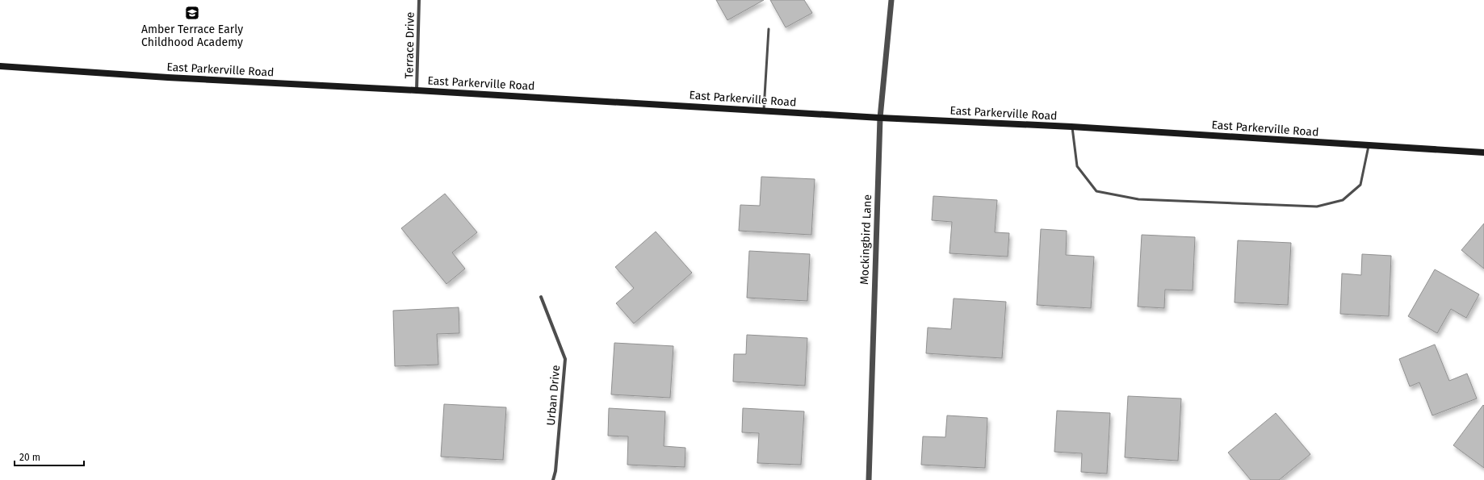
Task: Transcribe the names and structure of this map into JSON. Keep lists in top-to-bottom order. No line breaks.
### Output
{"streets":{"main road":["East Parkerville Road"],"street":["Terrace Drive","Mockingbird Lane","Urban Drive"]},"crossings":[["Terrace Drive","East Parkerville Road"],["East Parkerville Road","Mockingbird Lane"]],"places":{"school or university":["Amber Terrace Early Childhood Academy"]},"scale_bar":"20 m"}
